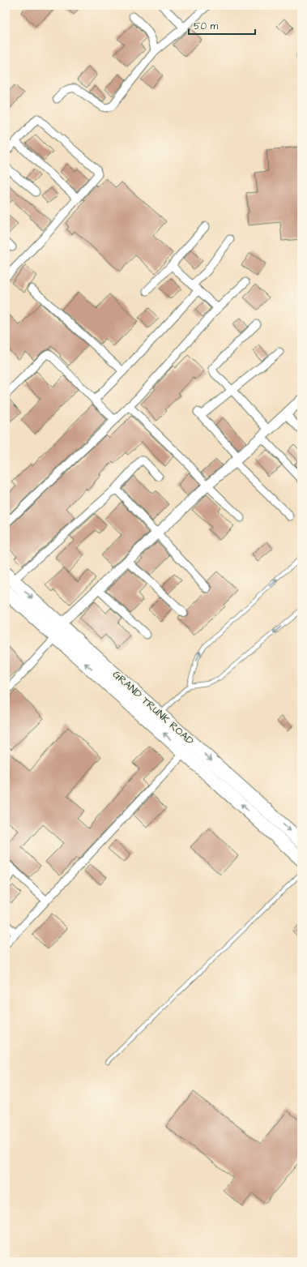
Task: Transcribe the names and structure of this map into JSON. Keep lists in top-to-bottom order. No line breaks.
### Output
{"streets":{"highway":["GRAND TRUNK ROAD"]},"scale_bar":"50 m"}
